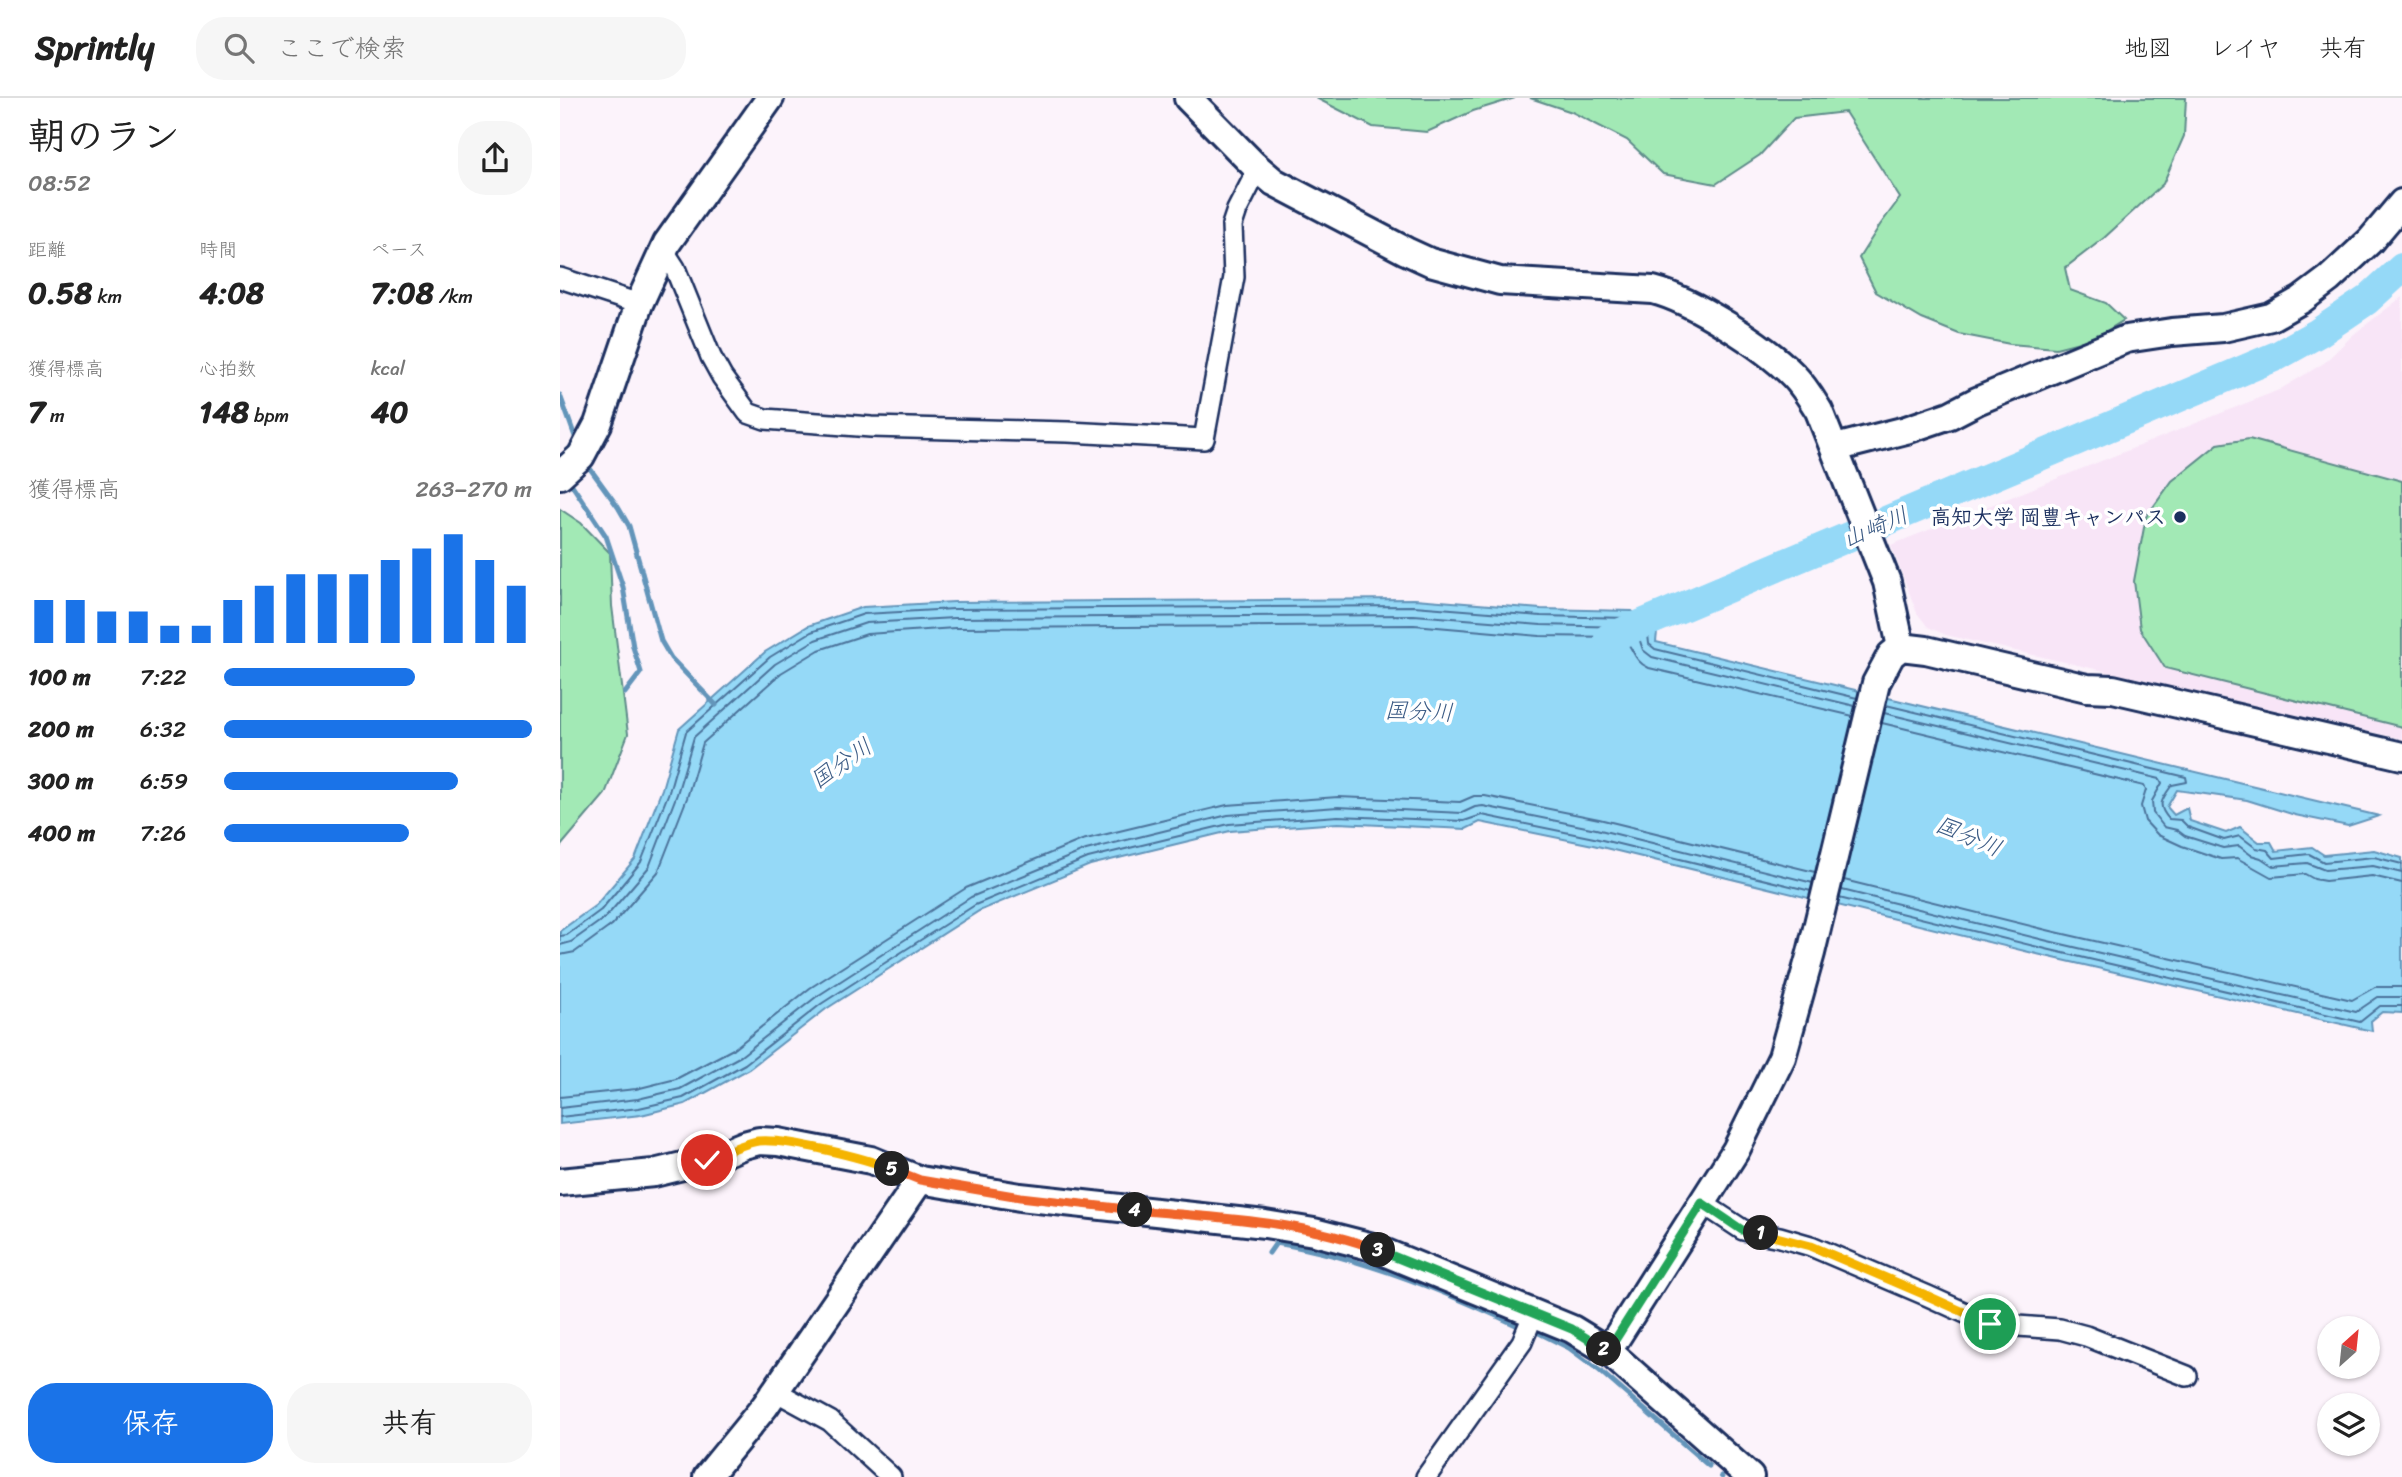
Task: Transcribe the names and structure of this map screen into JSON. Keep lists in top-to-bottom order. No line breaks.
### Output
{"water":["山崎川","国分川"],"places":["高知大学 岡豊キャンパス"],"north":"top right","page":{"header":"Sprintly","search":"ここで検索","nav":["地図","レイヤ","共有"],"heading":["朝のラン","08:52"],"stats":[["距離","0.58 km"],["時間","4:08"],["ペース","7:08 /km"],["獲得標高","7 m"],["心拍数","148 bpm"],["kcal","40"]],"chart":["獲得標高","263–270 m"],"list":[{"name":"100 m","note":"7:22"},{"name":"200 m","note":"6:32"},{"name":"300 m","note":"6:59"},{"name":"400 m","note":"7:26"}],"pins":["5","4","1","3","2"],"buttons":["保存","共有"]}}
